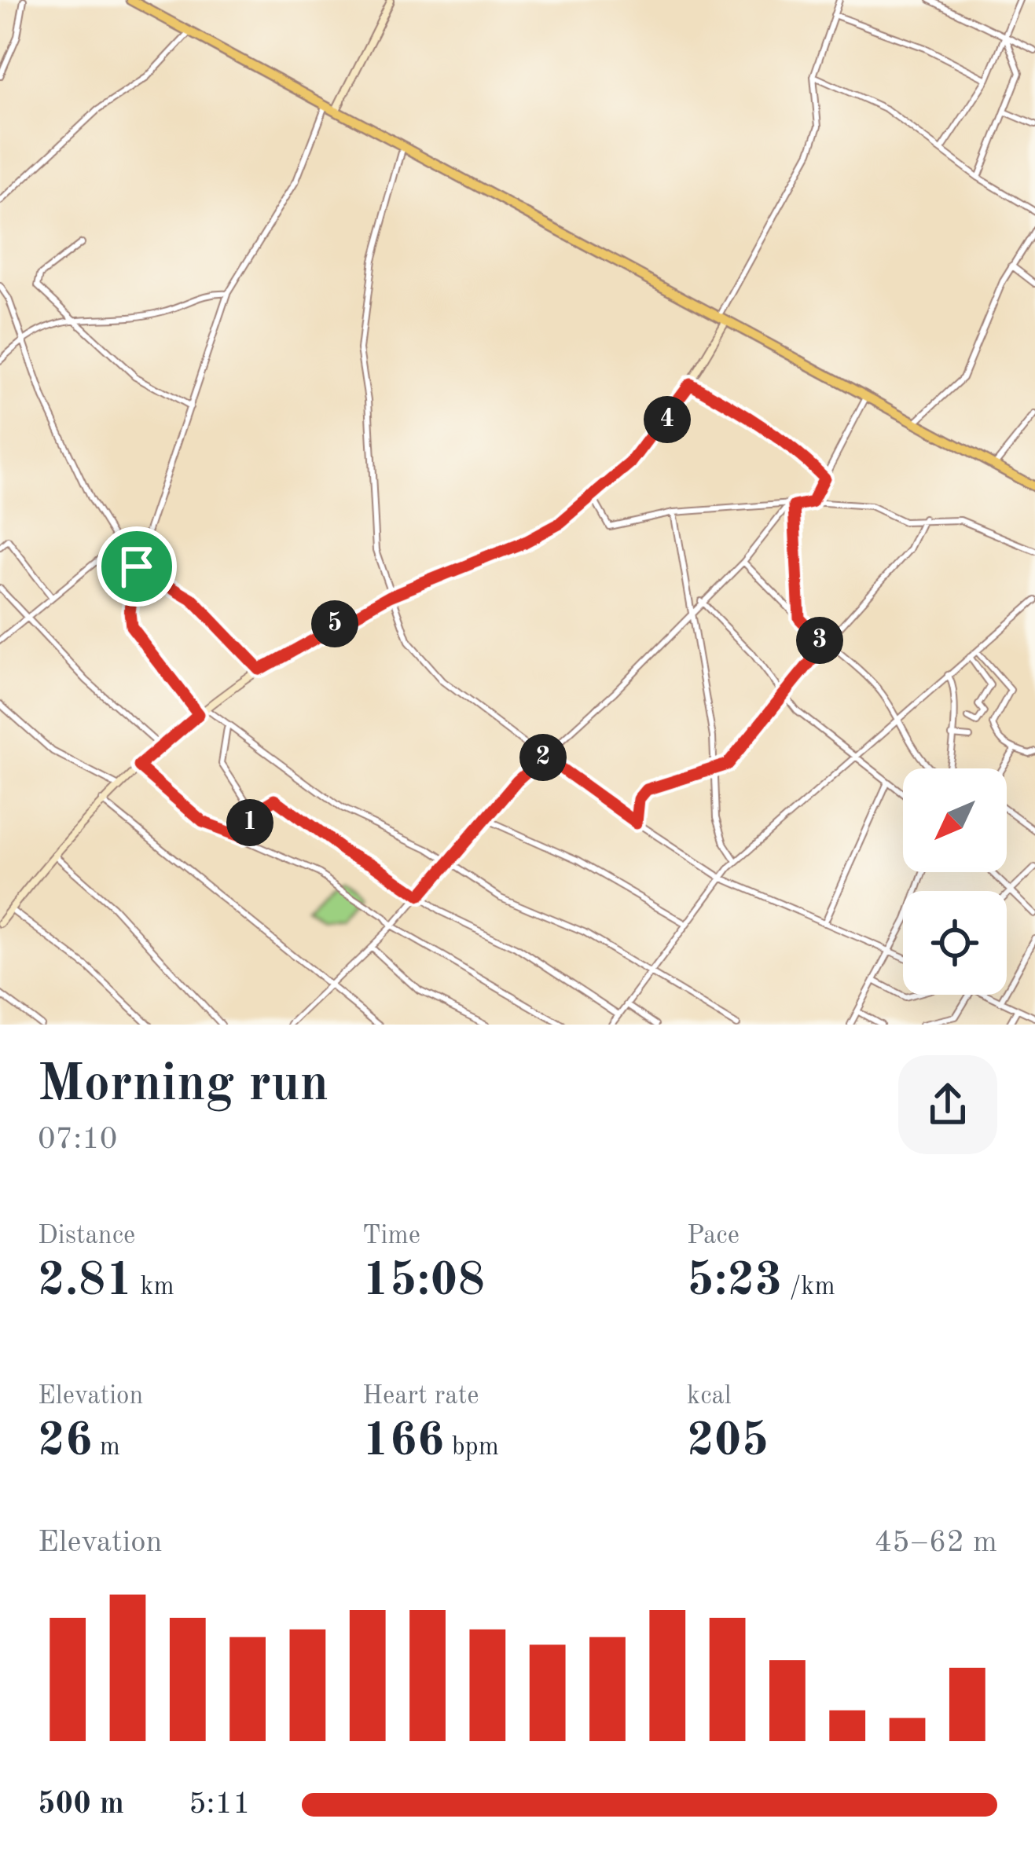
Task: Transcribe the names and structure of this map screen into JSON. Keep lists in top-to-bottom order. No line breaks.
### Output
{"north":"bottom left","page":{"pins":["4","5","3","2","1"],"heading":["Morning run","07:10"],"stats":[["Distance","2.81 km"],["Time","15:08"],["Pace","5:23 /km"],["Elevation","26 m"],["Heart rate","166 bpm"],["kcal","205"]],"chart":["Elevation","45–62 m"],"list":[{"name":"500 m","note":"5:11"}]}}
